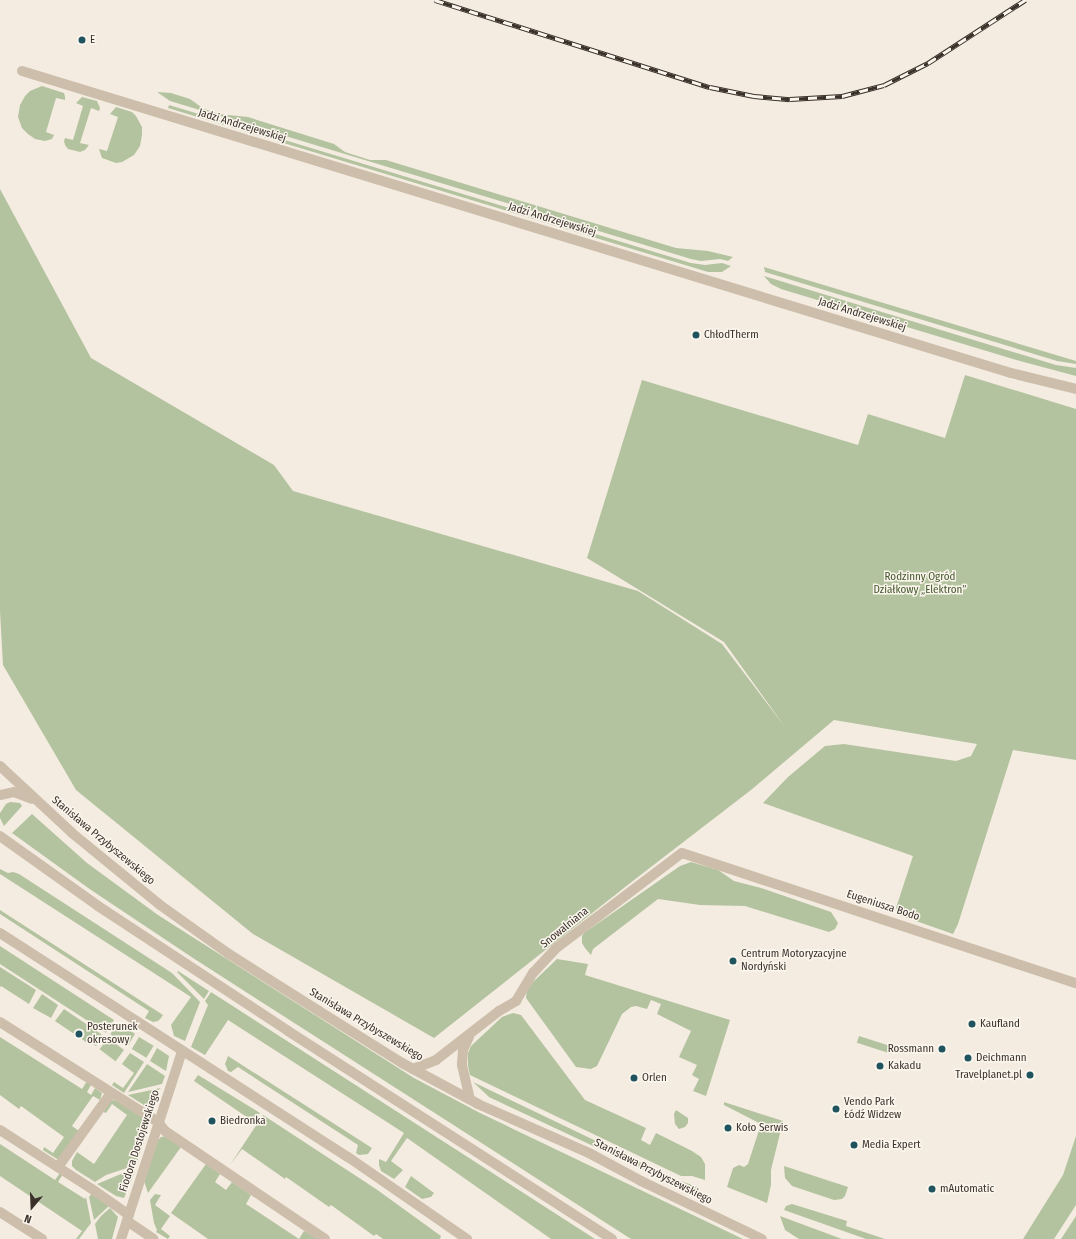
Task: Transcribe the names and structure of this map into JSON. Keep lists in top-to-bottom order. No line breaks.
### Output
{"streets":{"street":["Jadzi Andrzejewskiej","Stanisława Przybyszewskiego","Eugeniusza Bodo","Snowalniana","Fiodora Dostojewskiego"]},"crossings":[["Stanisława Przybyszewskiego","Snowalniana"],["Eugeniusza Bodo","Snowalniana"]],"parks":["Rodzinny Ogród Działkowy „Elektron”"],"places":["E","ChłodTherm","Centrum Motoryzacyjne Nordyński","Kaufland","Posterunek okresowy","Rossmann","Deichmann","Kakadu","Travelplanet.pl","Orlen","Vendo Park Łódź Widzew","Biedronka","Koło Serwis","Media Expert","mAutomatic"],"north":"bottom"}
